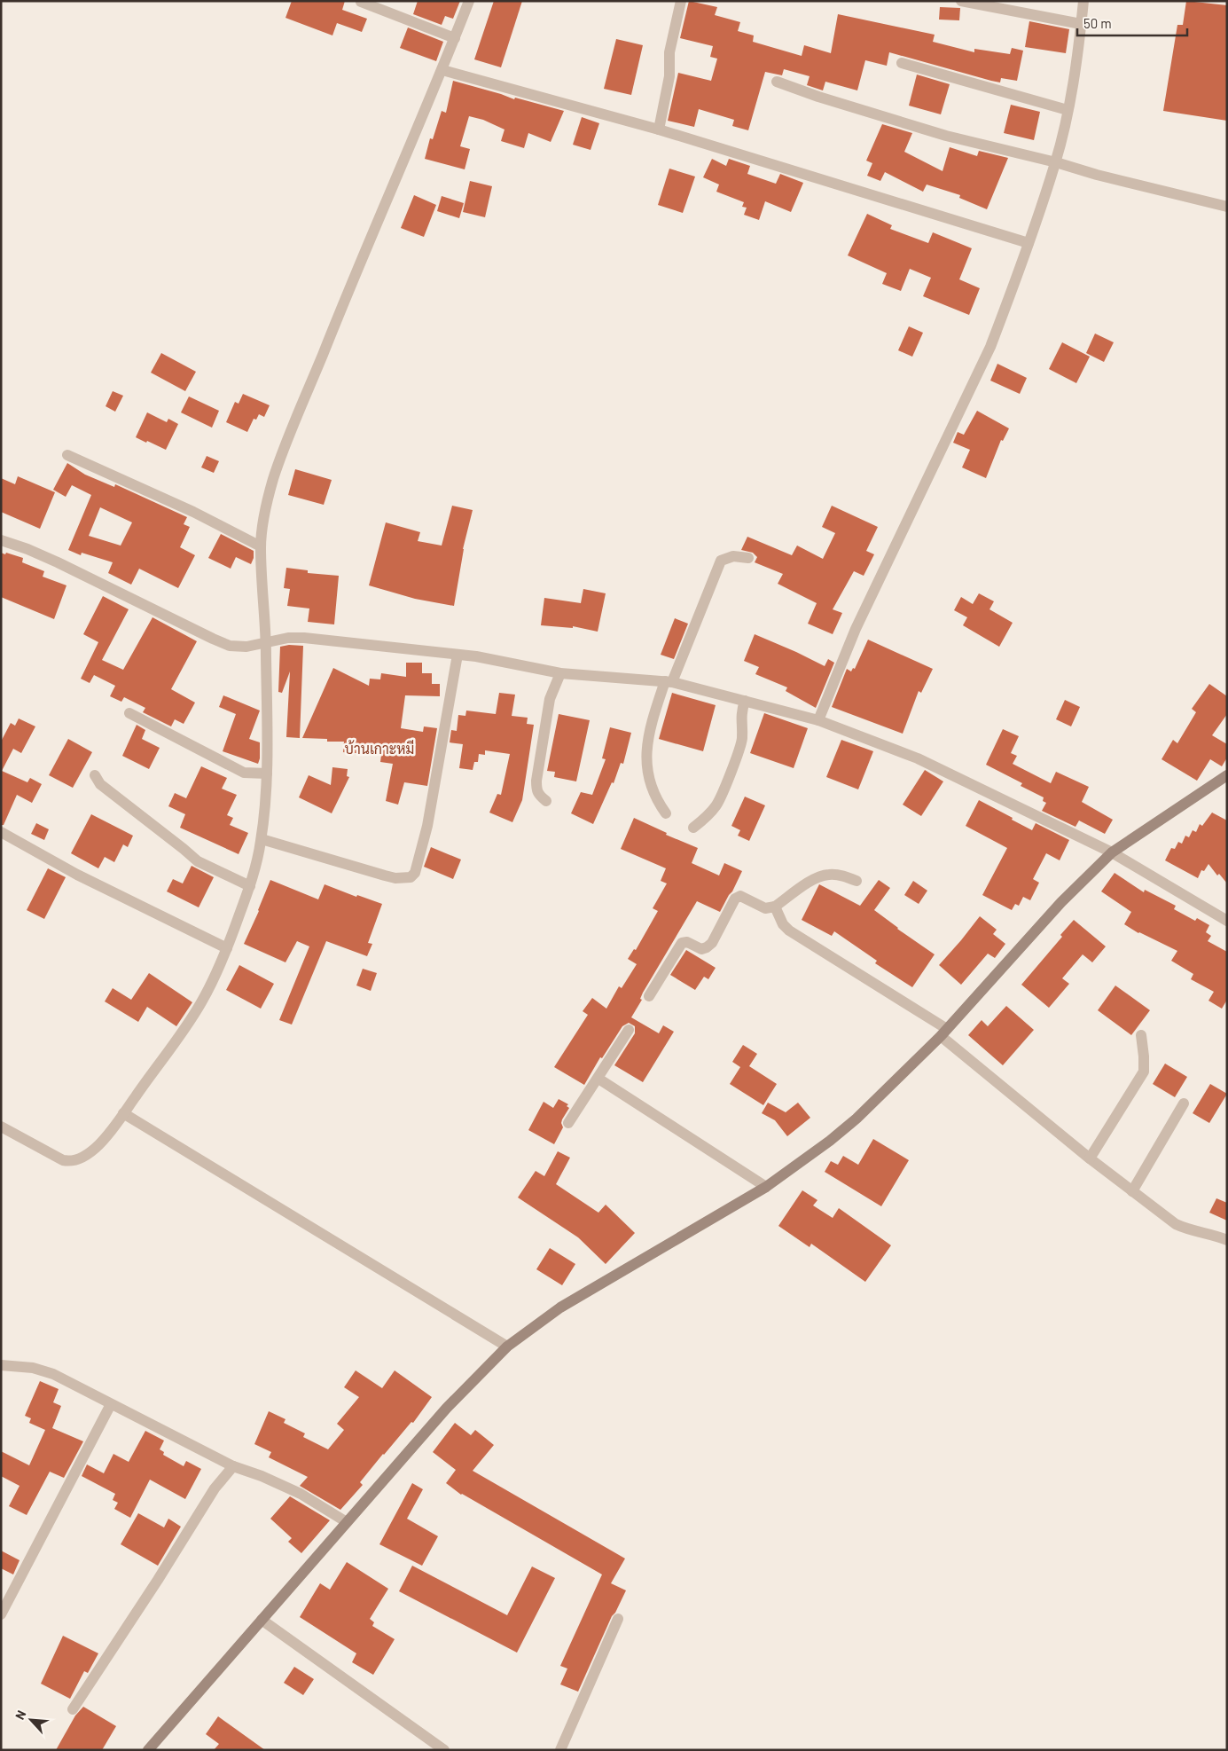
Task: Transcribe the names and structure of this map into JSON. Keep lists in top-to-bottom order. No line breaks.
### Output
{"districts":["บ้านเกาะหมี"],"scale_bar":"50 m","north":"top left"}
